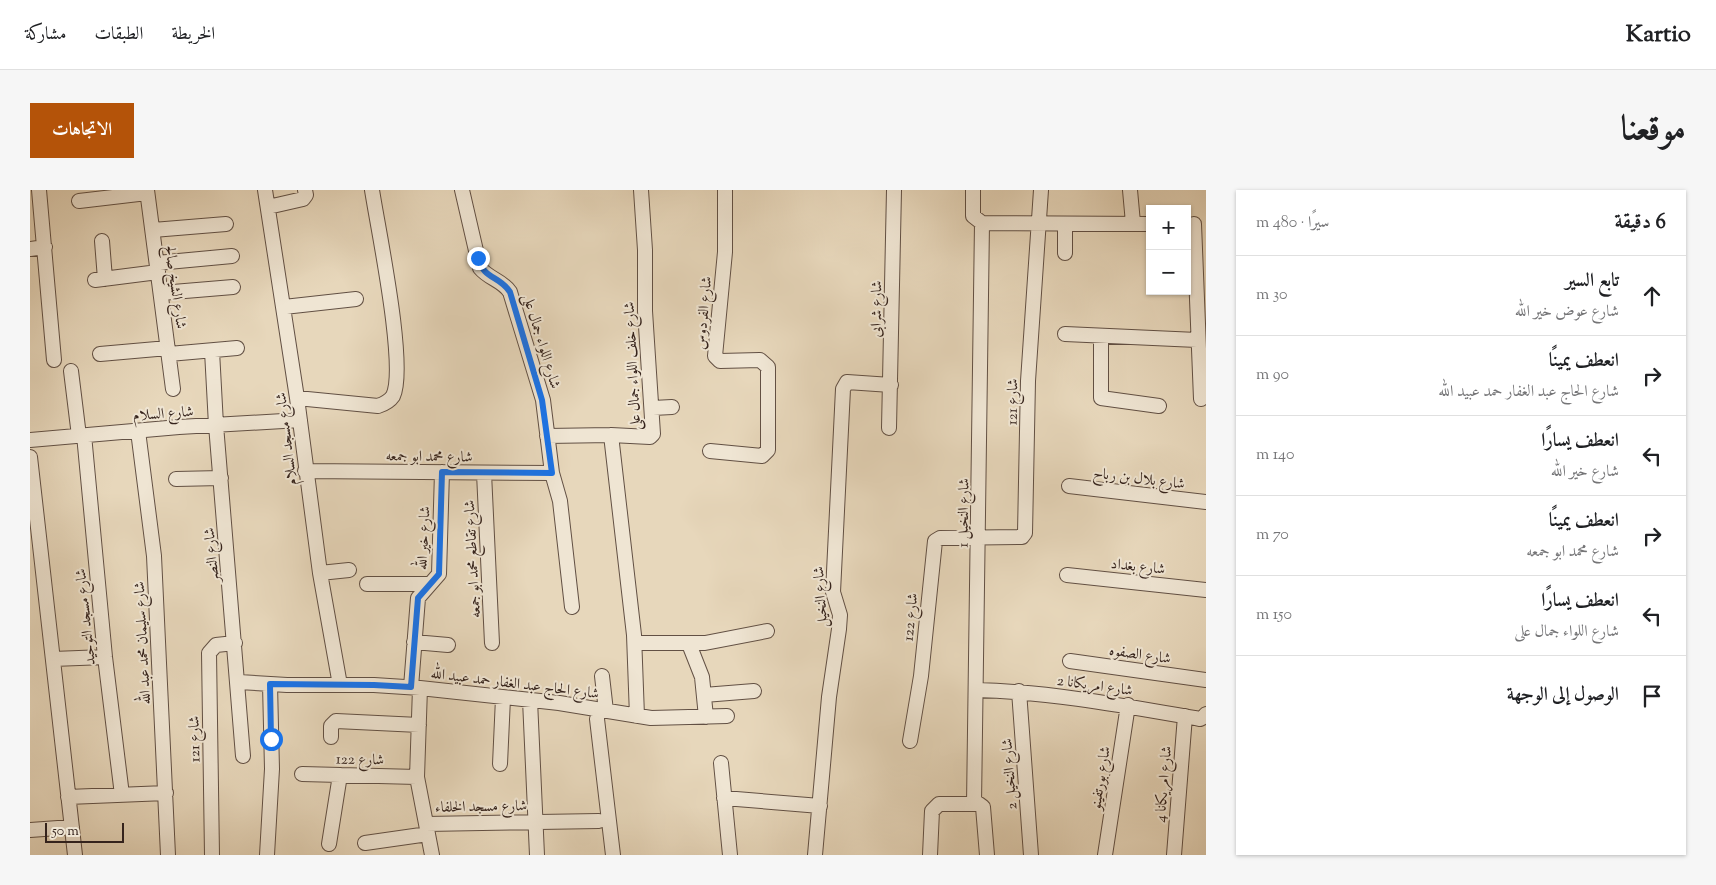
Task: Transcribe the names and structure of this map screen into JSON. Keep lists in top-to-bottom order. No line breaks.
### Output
{"streets":{"street":["شارع الشيخ صالح","شارع شرابى","شارع الفردوس","شارع اللواء جمال على","شارع خلف اللواء جمال على","شارع 121","شارع السلام","شارع مسجد السلام","شارع محمد ابو جمعه","شارع بلال بن رباح","شارع النخيل 1","شارع خير الله","شارع النصر","شارع تقاطع محمد ابو جمعه","شارع بغداد","شارع النخيل","شارع مسجد التوحيد","شارع 122","شارع سليمان محمد عبد الله","شارع الصفوه","شارع الحاج عبد الغفار حمد عبيد الله","شارع امريكانا 2","شارع النخيل 2","شارع بورتفينو","شارع امريكانا 4","شارع مسجد الخلفاء"]},"crossings":[["شارع شرابى","شارع النخيل"],["شارع اللواء جمال على","شارع خلف اللواء جمال على"],["شارع اللواء جمال على","شارع محمد ابو جمعه"],["شارع 121","شارع النخيل 1"],["شارع 121","شارع النصر"],["شارع 121","شارع 122"],["شارع السلام","شارع مسجد السلام"],["شارع السلام","شارع النصر"],["شارع السلام","شارع مسجد التوحيد"],["شارع السلام","شارع سليمان محمد عبد الله"],["شارع مسجد السلام","شارع محمد ابو جمعه"],["شارع مسجد السلام","شارع الحاج عبد الغفار حمد عبيد الله"],["شارع محمد ابو جمعه","شارع خير الله"],["شارع محمد ابو جمعه","شارع تقاطع محمد ابو جمعه"],["شارع النخيل 1","شارع 122"],["شارع النخيل 1","شارع امريكانا 2"],["شارع خير الله","شارع 122"],["شارع خير الله","شارع الحاج عبد الغفار حمد عبيد الله"],["شارع خير الله","شارع مسجد الخلفاء"],["شارع النصر","شارع الحاج عبد الغفار حمد عبيد الله"],["شارع امريكانا 2","شارع النخيل 2"],["شارع امريكانا 2","شارع بورتفينو"],["شارع امريكانا 2","شارع امريكانا 4"]],"scale_bar":"50 m","page":{"header":"Kartio","nav":["الخريطة","الطبقات","مشاركة"],"title":"موقعنا","buttons":"الاتجاهات","heading":["6 دقيقة","سيرًا · 480 m"],"map_buttons":["+","−"],"list":[["تابع السير","شارع عوض خير الله","30 m"],["انعطف يمينًا","شارع الحاج عبد الغفار حمد عبيد الله","90 m"],["انعطف يسارًا","شارع خير الله","140 m"],["انعطف يمينًا","شارع محمد ابو جمعه","70 m"],["انعطف يسارًا","شارع اللواء جمال على","150 m"],"الوصول إلى الوجهة"],"scale":"50 m"}}
